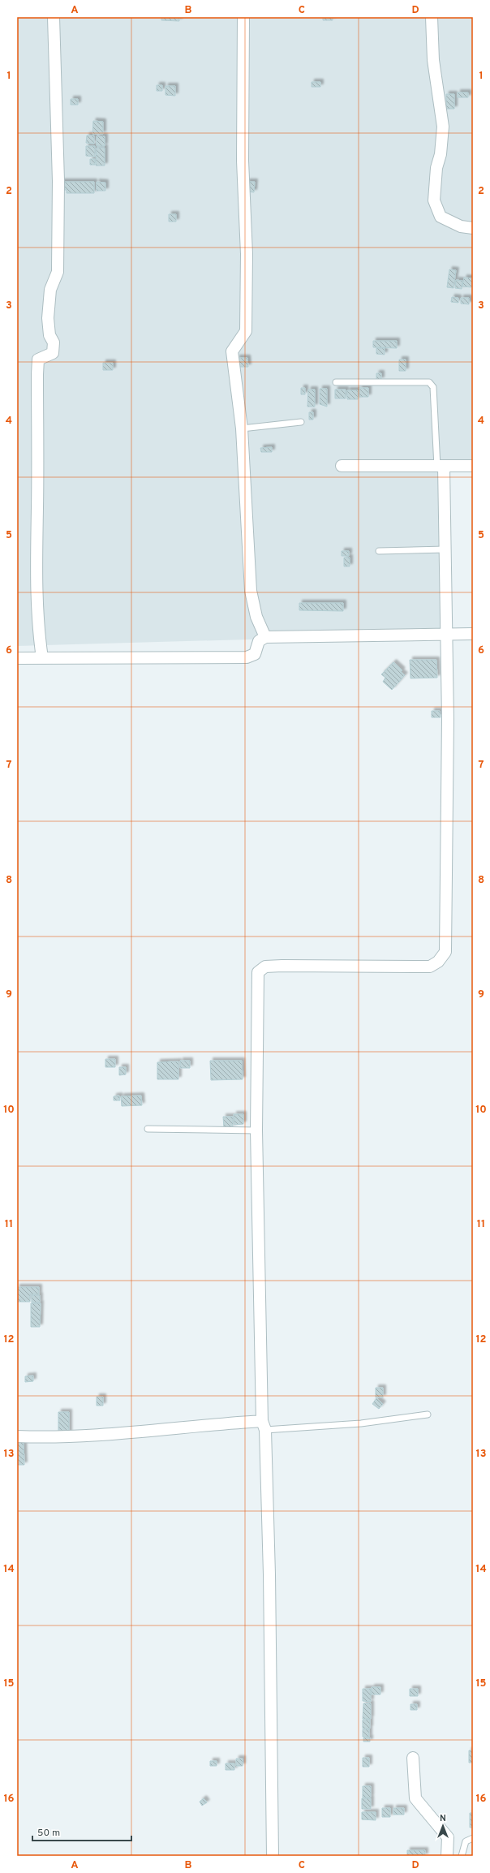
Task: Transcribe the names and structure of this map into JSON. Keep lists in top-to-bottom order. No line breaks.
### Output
{"scale_bar":"50 m","north":"top","grid":{"columns":["A","B","C","D"],"rows":["1","2","3","4","5","6","7","8","9","10","11","12","13","14","15","16"]}}
